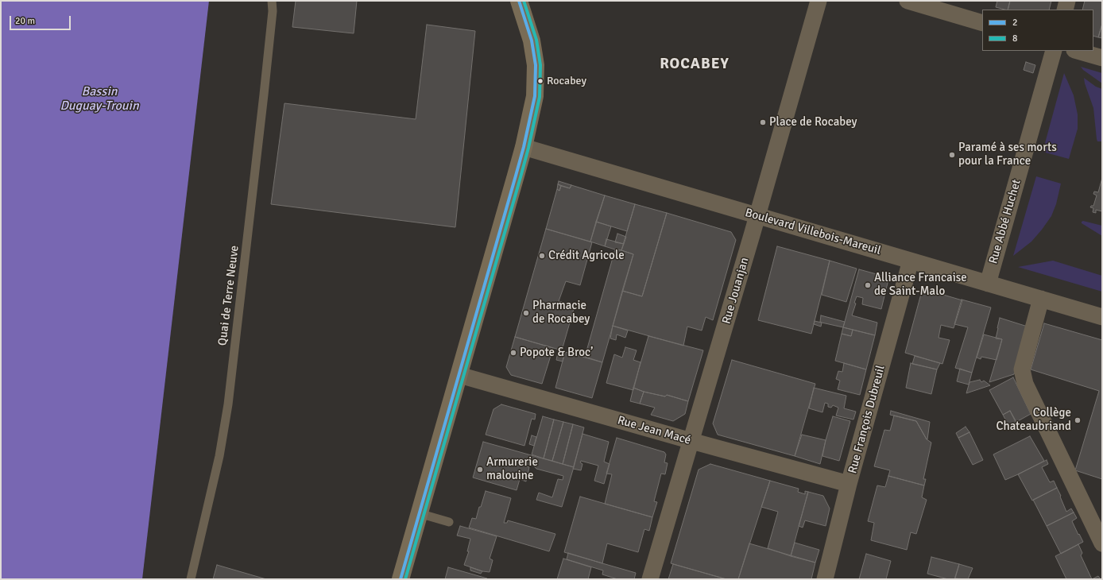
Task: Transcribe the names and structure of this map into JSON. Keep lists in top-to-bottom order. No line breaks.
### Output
{"streets":{"street":["Rue Abbé Huchet","Boulevard Villebois-Mareuil","Rue Jouanjan","Rue François Dubreuil","Rue Jean Macé"],"lane":["Quai de Terre Neuve"]},"crossings":[["Rue Abbé Huchet","Boulevard Villebois-Mareuil"],["Boulevard Villebois-Mareuil","Rue Jouanjan"],["Boulevard Villebois-Mareuil","Rue François Dubreuil"],["Rue Jouanjan","Rue Jean Macé"],["Rue François Dubreuil","Rue Jean Macé"]],"districts":["ROCABEY"],"water":["Bassin Duguay-Trouin"],"places":["Rocabey","Place de Rocabey","Paramé à ses morts pour la France","Crédit Agricole","Alliance Francaise de Saint-Malo","Pharmacie de Rocabey","Popote & Broc’","Collège Chateaubriand","Armurerie malouine"],"lines":["transit line 2","transit line 8"],"legend":["2","8"],"scale_bar":"20 m"}
